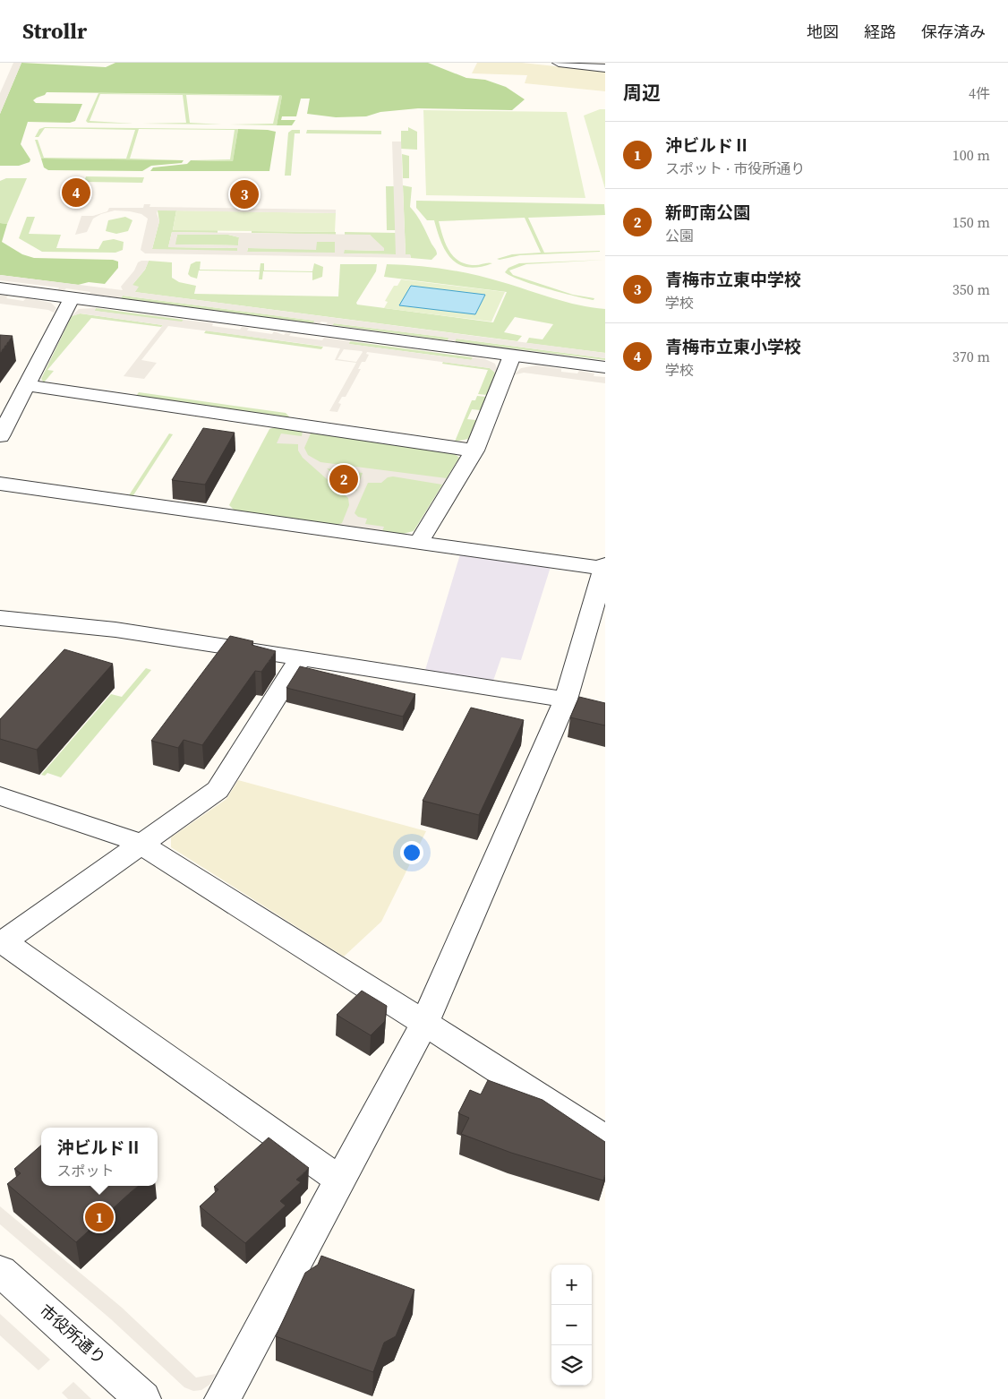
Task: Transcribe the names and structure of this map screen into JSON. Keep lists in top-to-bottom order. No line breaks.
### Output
{"streets":{"street":["市役所通り"]},"page":{"header":"Strollr","nav":["地図","経路","保存済み"],"heading":["周辺","4件"],"list":[{"mark":"1","name":"沖ビルドⅡ","note":"スポット · 市役所通り","value":"100 m"},{"mark":"2","name":"新町南公園","note":"公園","value":"150 m"},{"mark":"3","name":"青梅市立東中学校","note":"学校","value":"350 m"},{"mark":"4","name":"青梅市立東小学校","note":"学校","value":"370 m"}],"pins":["4","3","2","1"],"popup":["沖ビルドⅡ","スポット"],"map_buttons":["+","−"]}}
